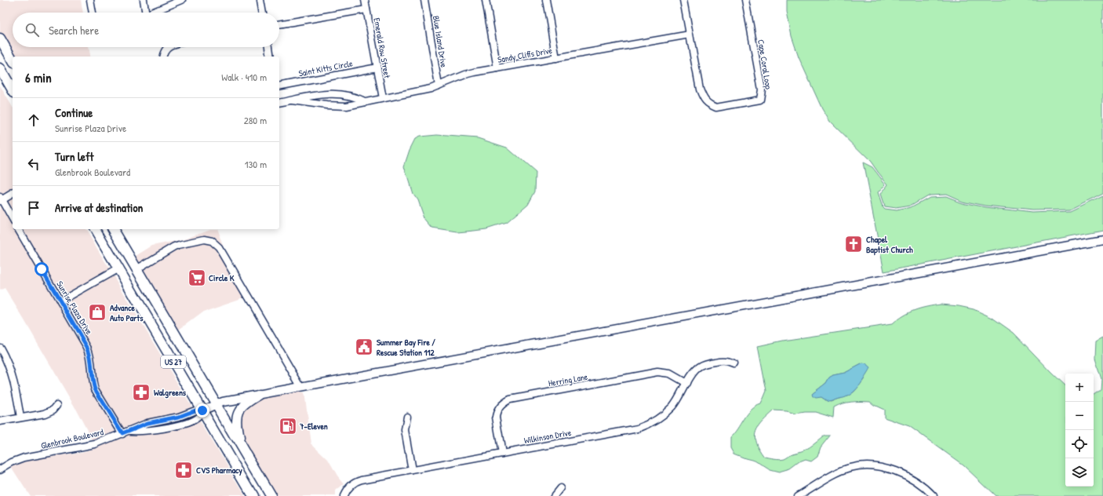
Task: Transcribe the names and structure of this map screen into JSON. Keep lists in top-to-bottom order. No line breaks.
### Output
{"streets":{"highway":["US 27"],"street":["Blue Island Drive","Emerald Row Street","Sandy Cliffs Drive","Cape Coral Loop","Saint Kitts Circle","Sunrise Plaza Drive","Herring Lane","Wilkinson Drive","Glenbrook Boulevard"]},"crossings":[["Blue Island Drive","Sandy Cliffs Drive"],["Emerald Row Street","Sandy Cliffs Drive"],["Emerald Row Street","Saint Kitts Circle"],["Sandy Cliffs Drive","Cape Coral Loop"],["Sunrise Plaza Drive","Glenbrook Boulevard"],["US 27","Glenbrook Boulevard"],["Herring Lane","Wilkinson Drive"]],"places":{"church":["Chapel Baptist Church"],"supermarket":["Circle K"],"shop":["Advance Auto Parts"],"public building":["Summer Bay Fire / Rescue Station 112"],"pharmacy":["Walgreens","CVS Pharmacy"],"fuel station":["7-Eleven"]},"page":{"search":"Search here","heading":["6 min","Walk · 410 m"],"list":[["Continue","Sunrise Plaza Drive","280 m"],["Turn left","Glenbrook Boulevard","130 m"],"Arrive at destination"],"map_buttons":["+","−"]}}
